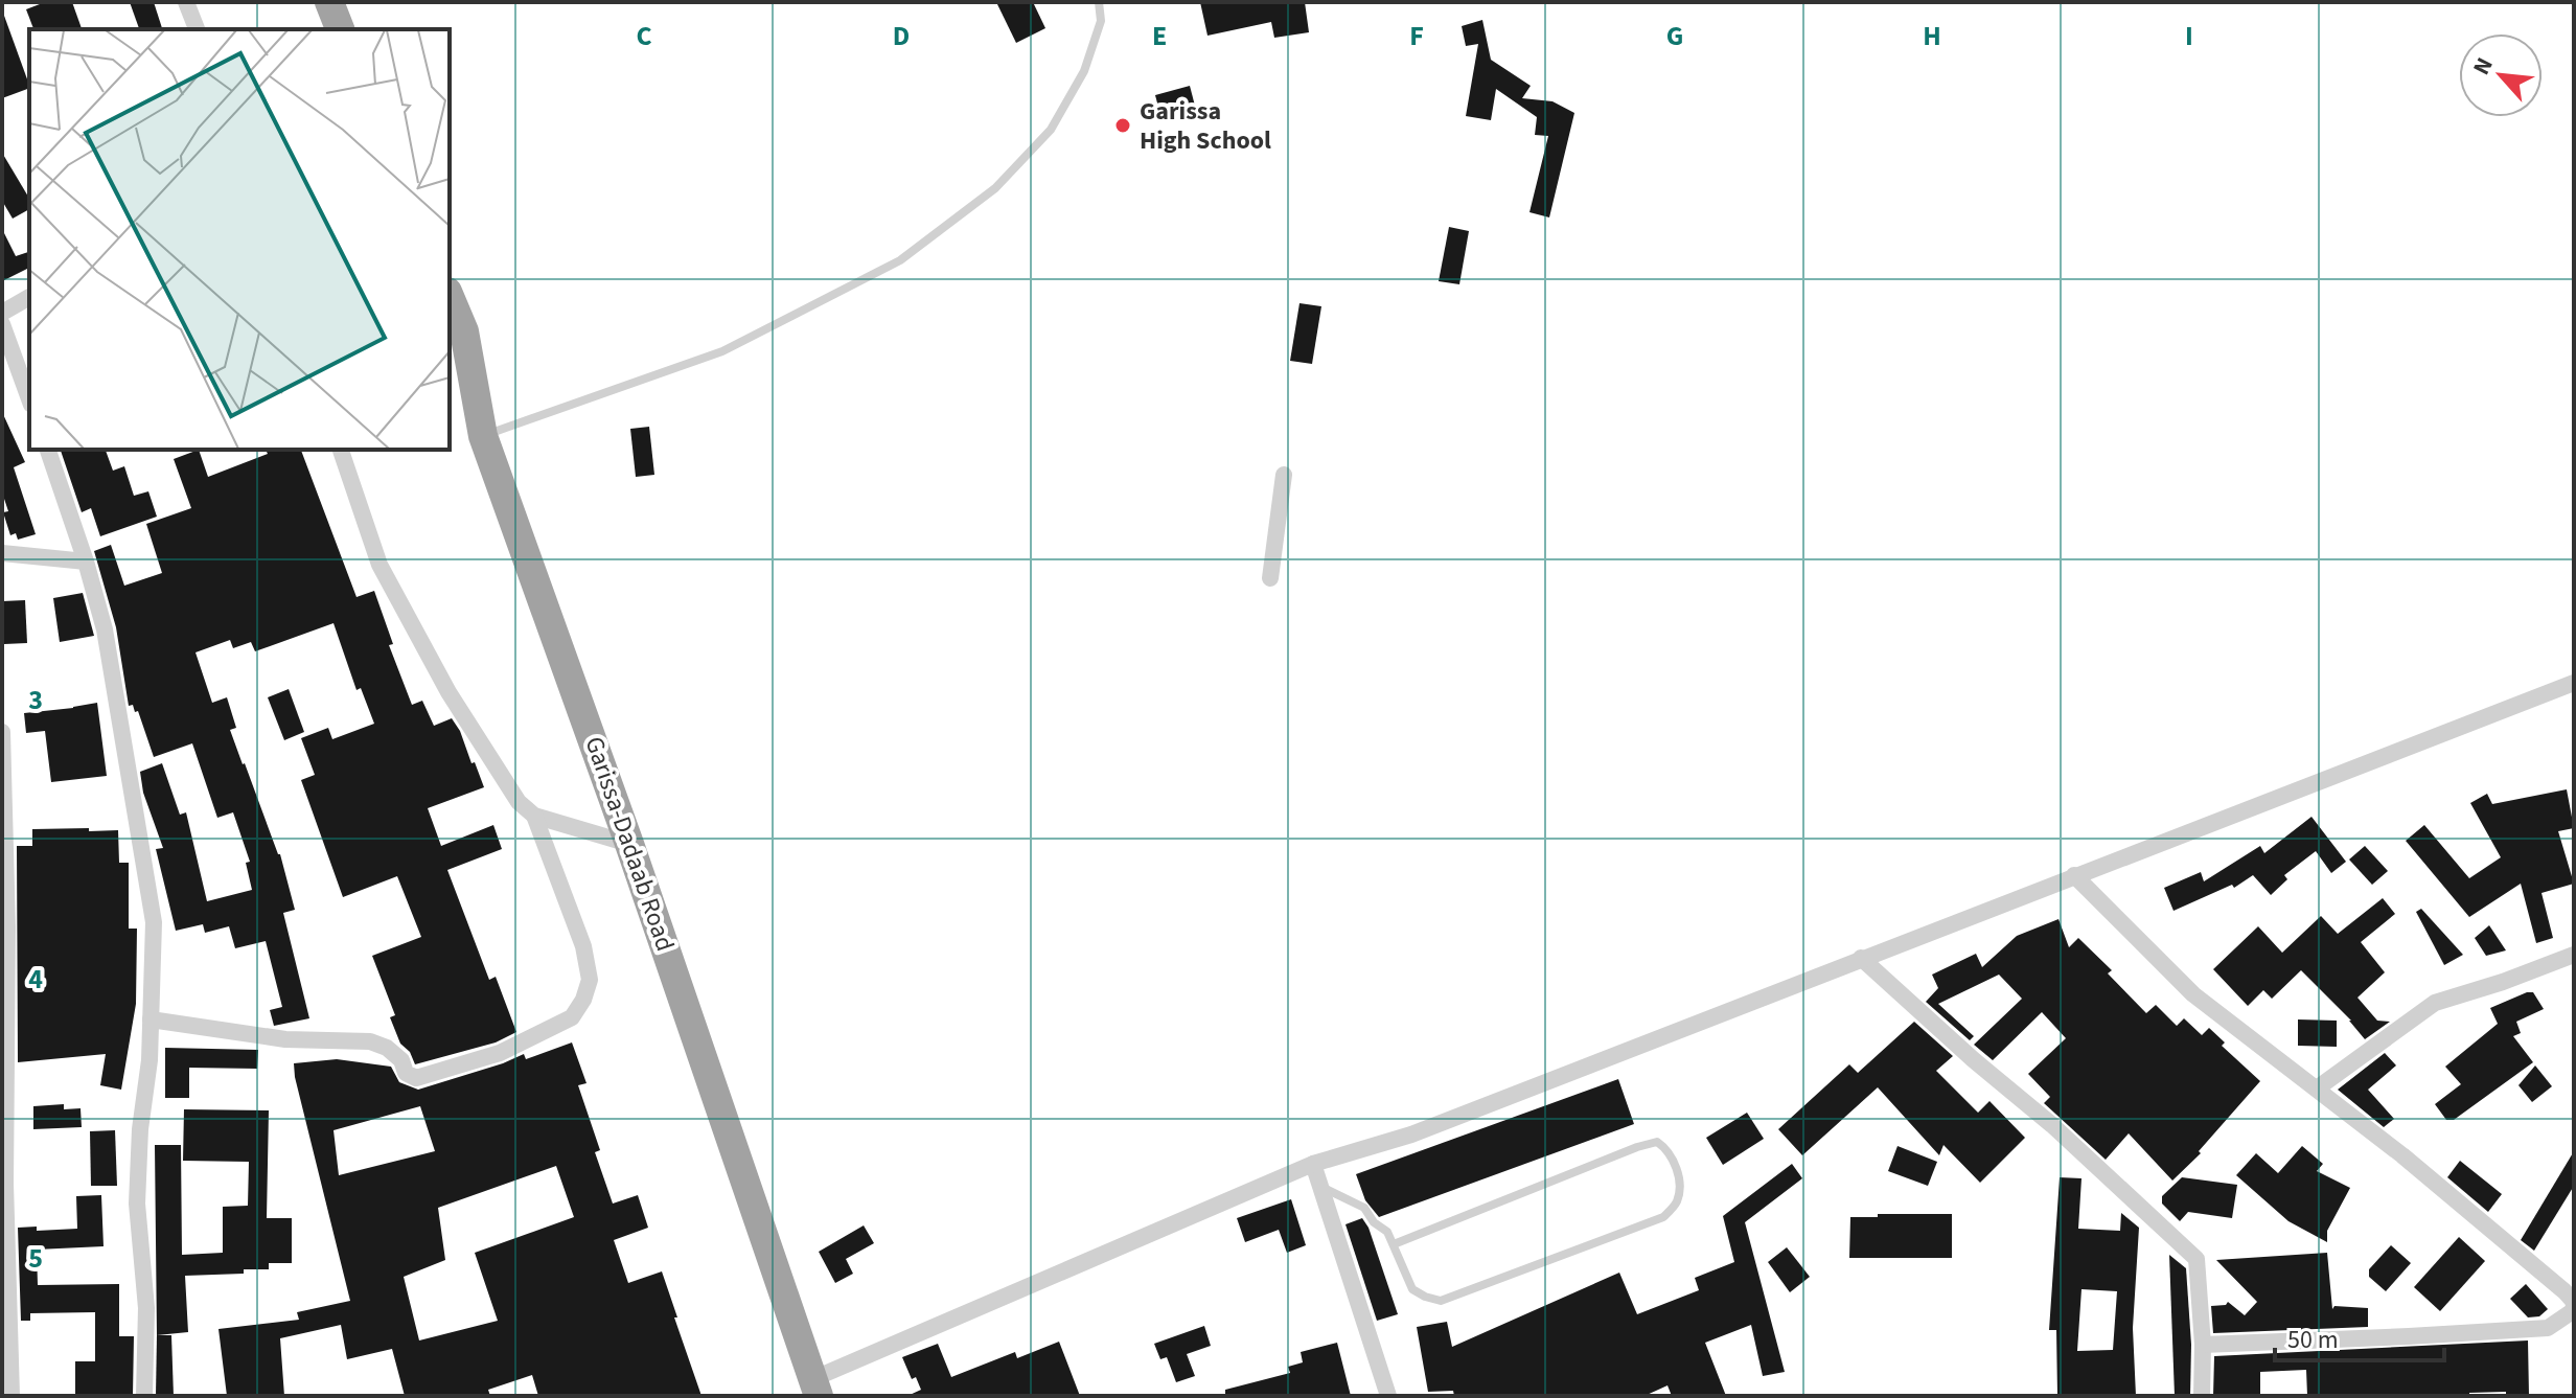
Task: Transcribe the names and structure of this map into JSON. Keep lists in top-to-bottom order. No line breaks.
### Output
{"streets":{"highway":["Garissa-Dadaab Road"]},"places":["Garissa High School"],"scale_bar":"50 m","north":"top left","grid":{"columns":["C","D","E","F","G","H","I"],"rows":["3","4","5"]}}
